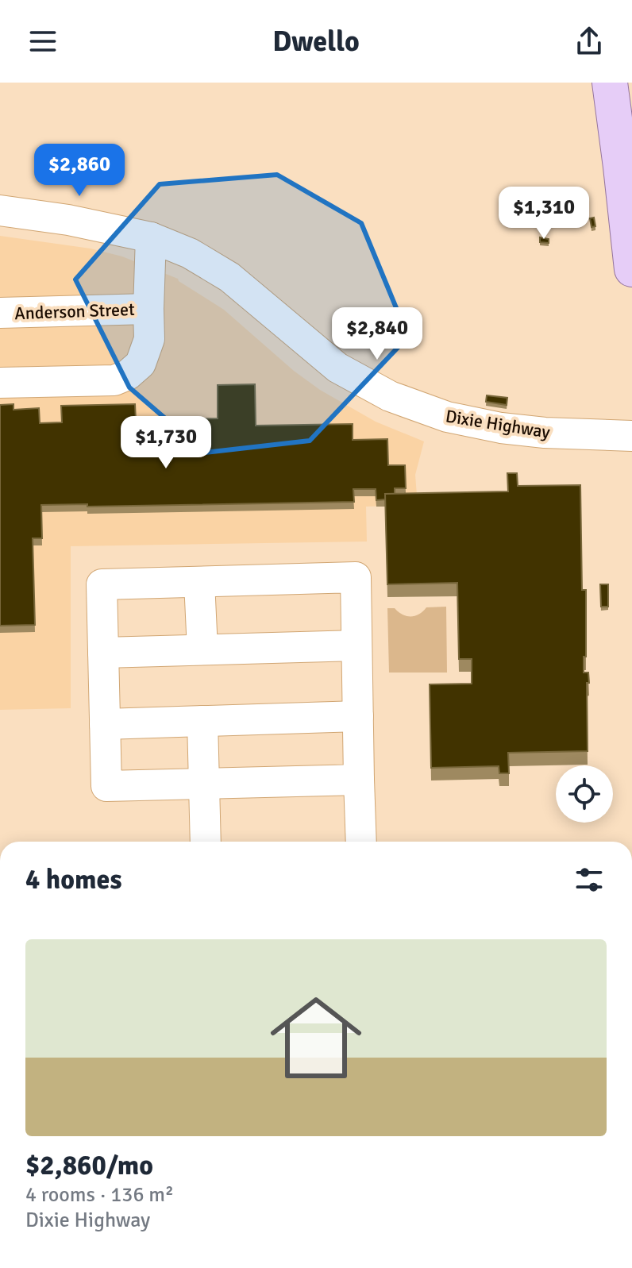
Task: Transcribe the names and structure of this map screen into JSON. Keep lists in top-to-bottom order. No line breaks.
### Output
{"streets":{"street":["Anderson Street","Dixie Highway"]},"crossings":[["Anderson Street","Dixie Highway"]],"page":{"header":"Dwello","price":["$2,860","$1,310","$2,840","$1,730"],"heading":"4 homes","list":[{"name":"$2,860/mo","note":"4 rooms · 136 m² · Dixie Highway"}]}}
